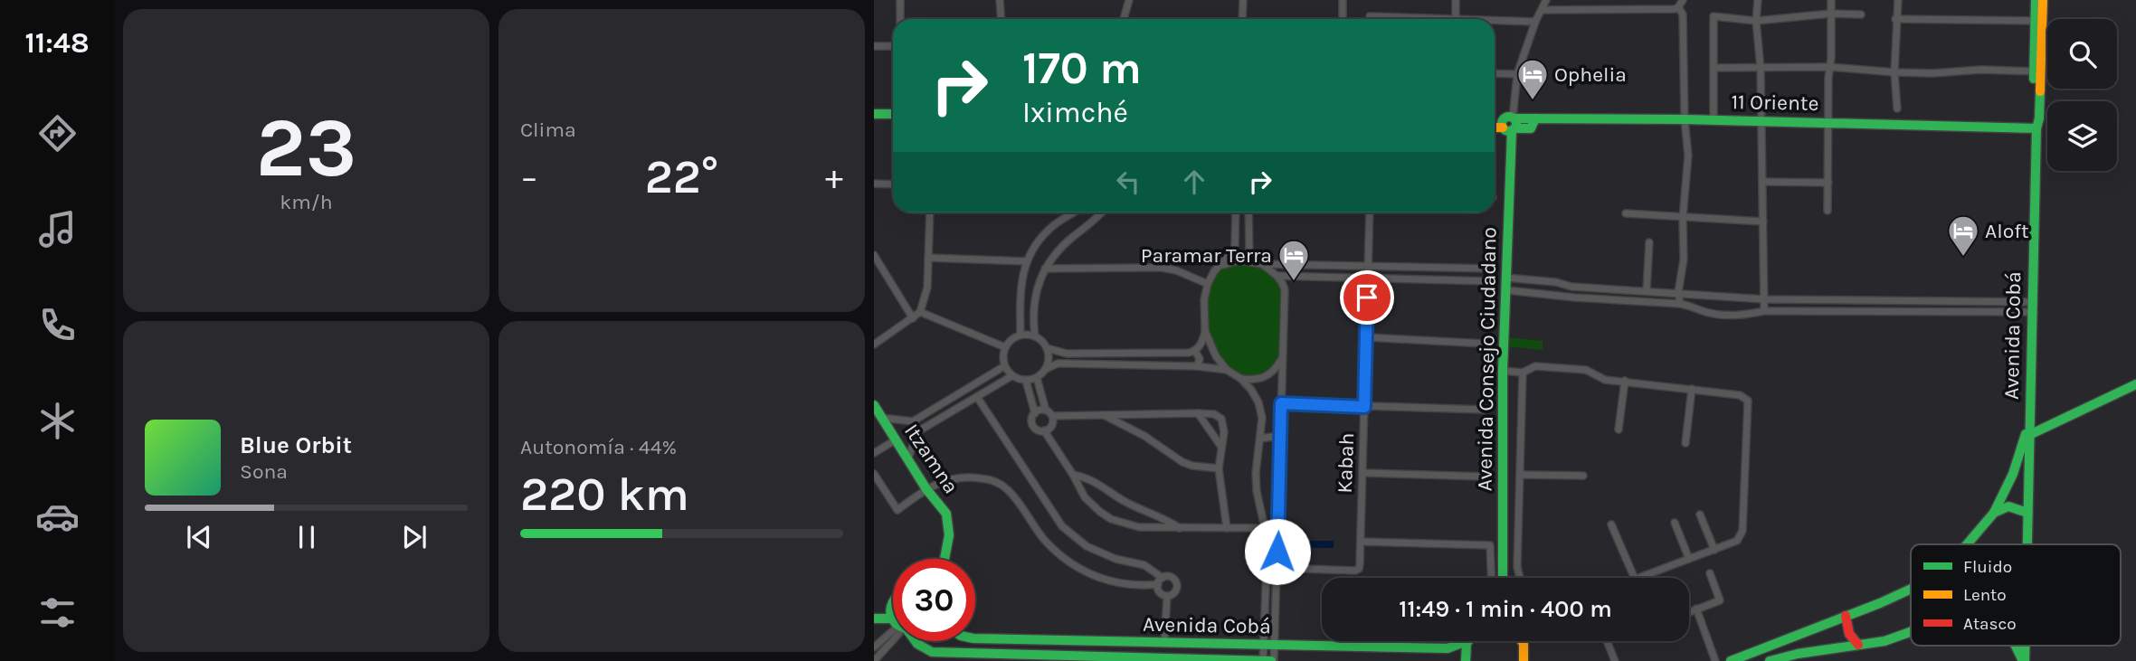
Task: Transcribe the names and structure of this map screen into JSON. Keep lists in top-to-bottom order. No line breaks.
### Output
{"streets":{"street":["11 Oriente","Avenida Cobá","Avenida Consejo Ciudadano","Itzamna","Kabah"]},"crossings":[["11 Oriente","Avenida Cobá"],["11 Oriente","Avenida Consejo Ciudadano"]],"places":{"hotel":["Ophelia","Aloft","Paramar Terra"]},"legend":["Fluido","Lento","Atasco"],"page":{"tabs":"11:48","tile":[["23","km/h"],"Clima",["Autonomía · 44%","220 km"]],"turn":["170 m","Iximché"],"heat":["−","22°","+"],"song":["Blue Orbit","Sona"],"limit":"30","trip":"11:49 · 1 min · 400 m"}}
